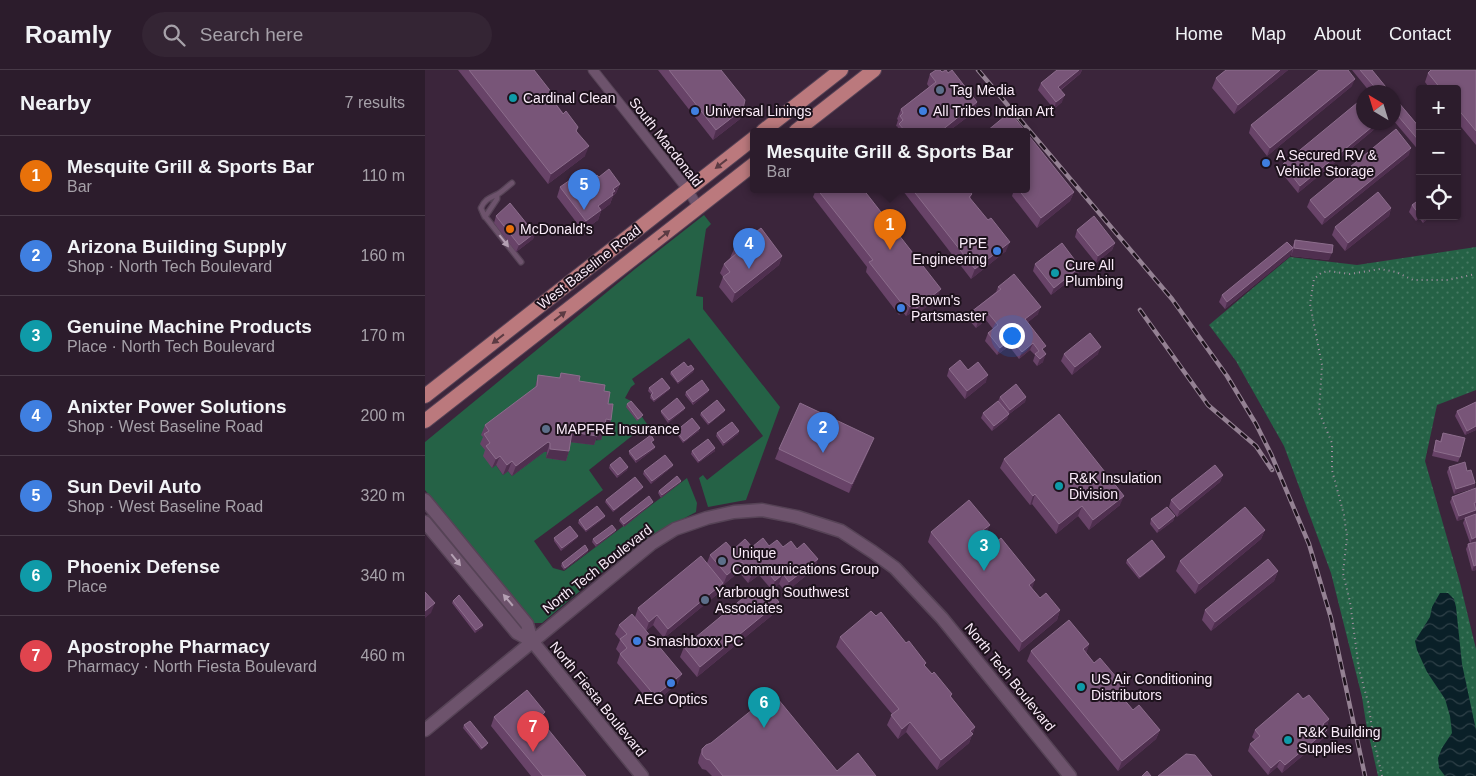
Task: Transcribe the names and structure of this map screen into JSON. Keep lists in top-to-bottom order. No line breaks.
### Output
{"streets":{"main road":["West Baseline Road"],"street":["South Macdonald","North Tech Boulevard","North Fiesta Boulevard"]},"crossings":[["South Macdonald","West Baseline Road"],["North Tech Boulevard","North Fiesta Boulevard"]],"places":["Tag Media","Cardinal Clean","Universal Linings","All Tribes Indian Art","A Secured RV & Vehicle Storage","McDonald's","PPE Engineering","Cure All Plumbing","Brown's Partsmaster","MAPFRE Insurance","R&K Insulation Division","Unique Communications Group","Yarbrough Southwest Associates","Smashboxx PC","AEG Optics","US Air Conditioning Distributors","R&K Building Supplies"],"north":"top left","page":{"header":"Roamly","search":"Search here","nav":["Home","Map","About","Contact"],"heading":["Nearby","7 results"],"map_buttons":["+","−"],"popup":["Mesquite Grill & Sports Bar","Bar"],"list":[{"mark":"1","name":"Mesquite Grill & Sports Bar","note":"Bar","value":"110 m"},{"mark":"2","name":"Arizona Building Supply","note":"Shop · North Tech Boulevard","value":"160 m"},{"mark":"3","name":"Genuine Machine Products","note":"Place · North Tech Boulevard","value":"170 m"},{"mark":"4","name":"Anixter Power Solutions","note":"Shop · West Baseline Road","value":"200 m"},{"mark":"5","name":"Sun Devil Auto","note":"Shop · West Baseline Road","value":"320 m"},{"mark":"6","name":"Phoenix Defense","note":"Place","value":"340 m"},{"mark":"7","name":"Apostrophe Pharmacy","note":"Pharmacy · North Fiesta Boulevard","value":"460 m"}],"pins":["5","1","4","2","3","6","7"]}}
